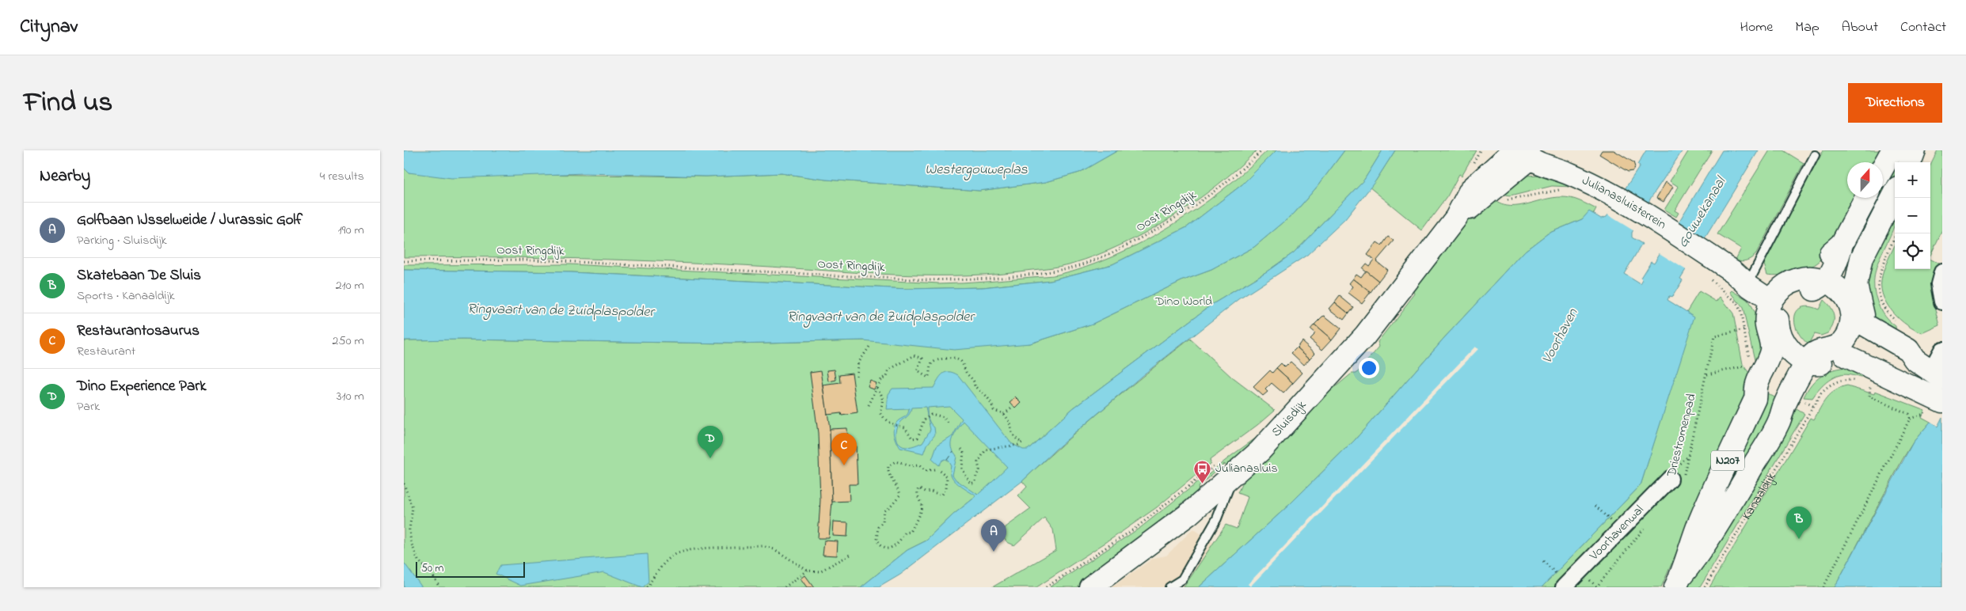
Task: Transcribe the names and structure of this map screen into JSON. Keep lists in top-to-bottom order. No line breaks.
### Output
{"streets":{"main road":["Julianasluisterrein","Sluisdijk","N207","Kanaaldijk"],"street":["Voorhavenwal"],"path":["Oost Ringdijk","Driestromenpad"]},"crossings":[["Julianasluisterrein","Sluisdijk"],["Driestromenpad","Voorhavenwal"],["N207","Kanaaldijk"]],"water":["Westergouweplas","Gouwekanaal","Ringvaart van de Zuidplaspolder","Voorhaven"],"parks":["Dino World"],"places":{"bus stop":["Julianasluis"]},"scale_bar":"50 m","north":"top","page":{"header":"Citynav","nav":["Home","Map","About","Contact"],"title":"Find us","buttons":"Directions","heading":["Nearby","4 results"],"map_buttons":["+","−"],"list":[{"mark":"A","name":"Golfbaan IJsselweide / Jurassic Golf","note":"Parking · Sluisdijk","value":"190 m"},{"mark":"B","name":"Skatebaan De Sluis","note":"Sports · Kanaaldijk","value":"210 m"},{"mark":"C","name":"Restaurantosaurus","note":"Restaurant","value":"250 m"},{"mark":"D","name":"Dino Experience Park","note":"Park","value":"310 m"}],"pins":["D","C","B","A"],"scale":"50 m"}}
